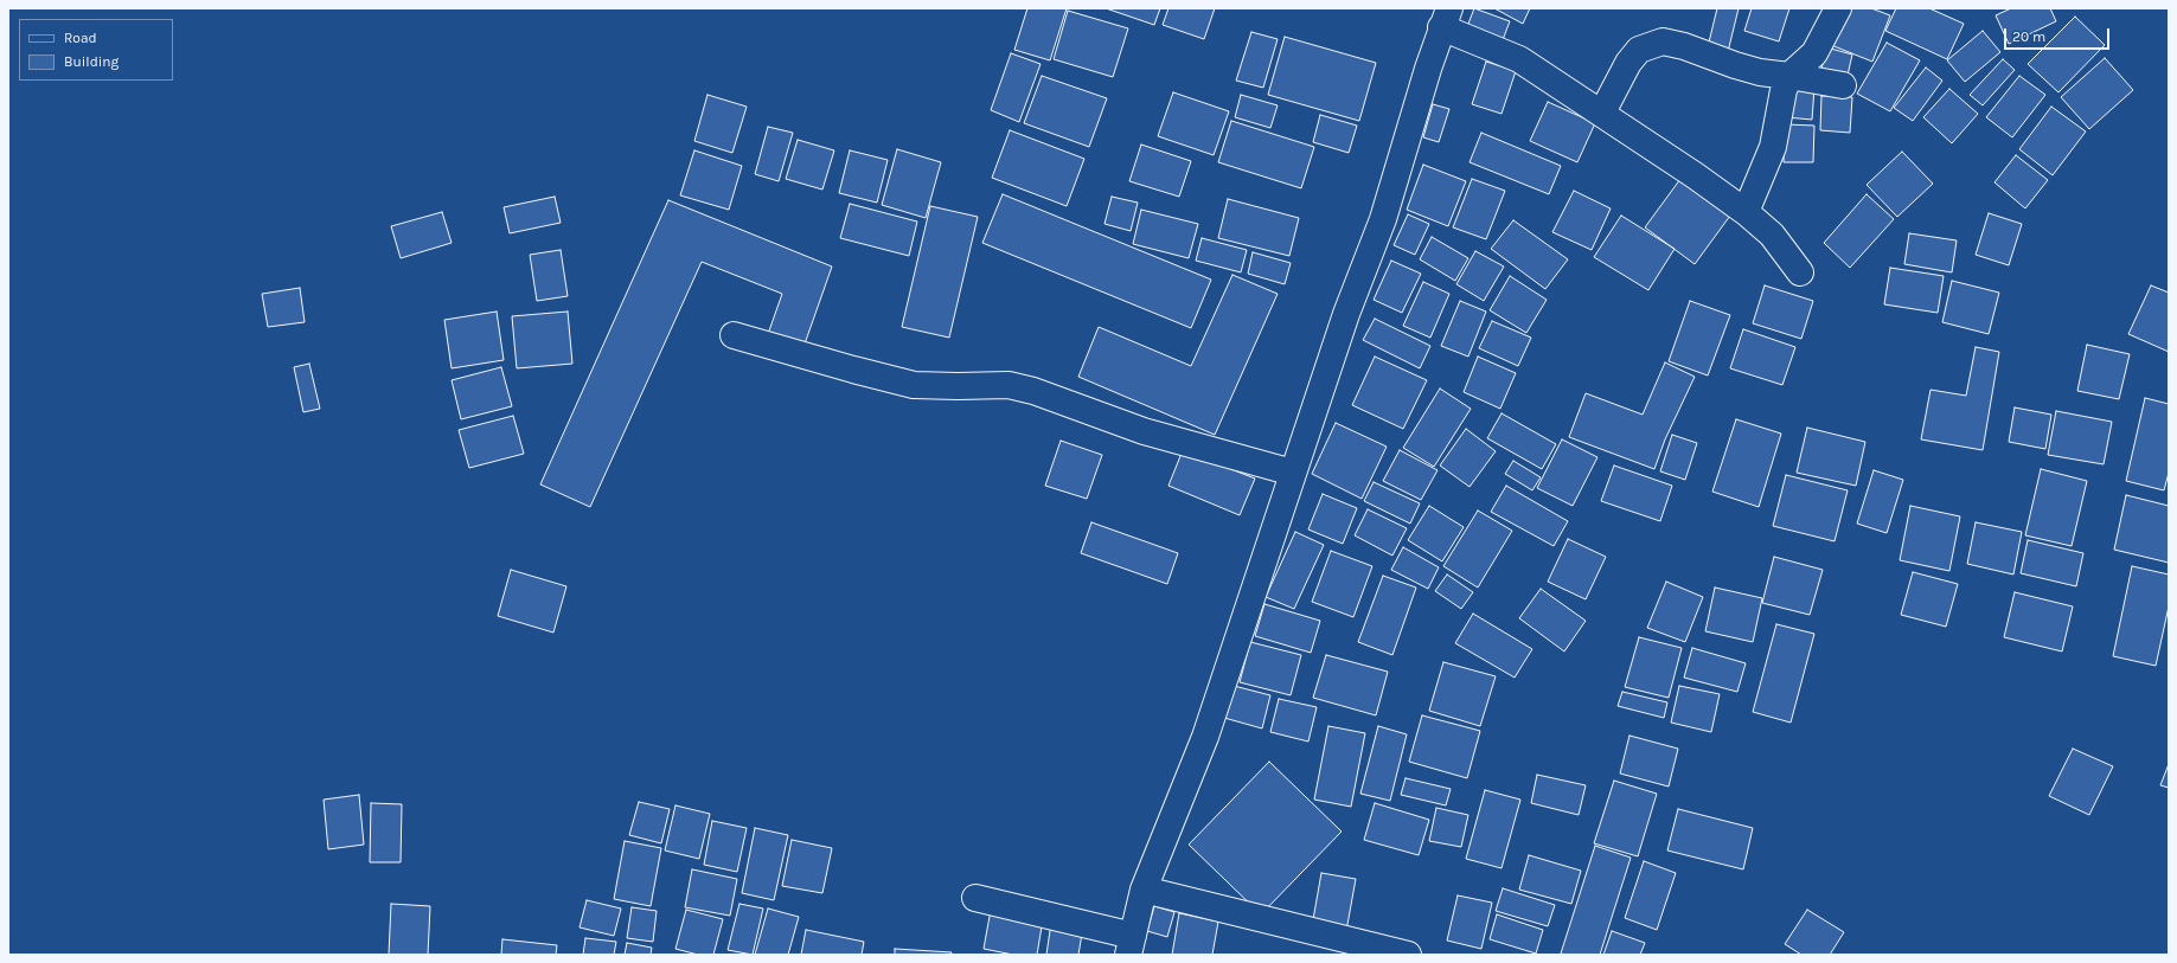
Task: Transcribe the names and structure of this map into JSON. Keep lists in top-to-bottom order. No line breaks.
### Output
{"legend":["Road","Building"],"scale_bar":"20 m"}
